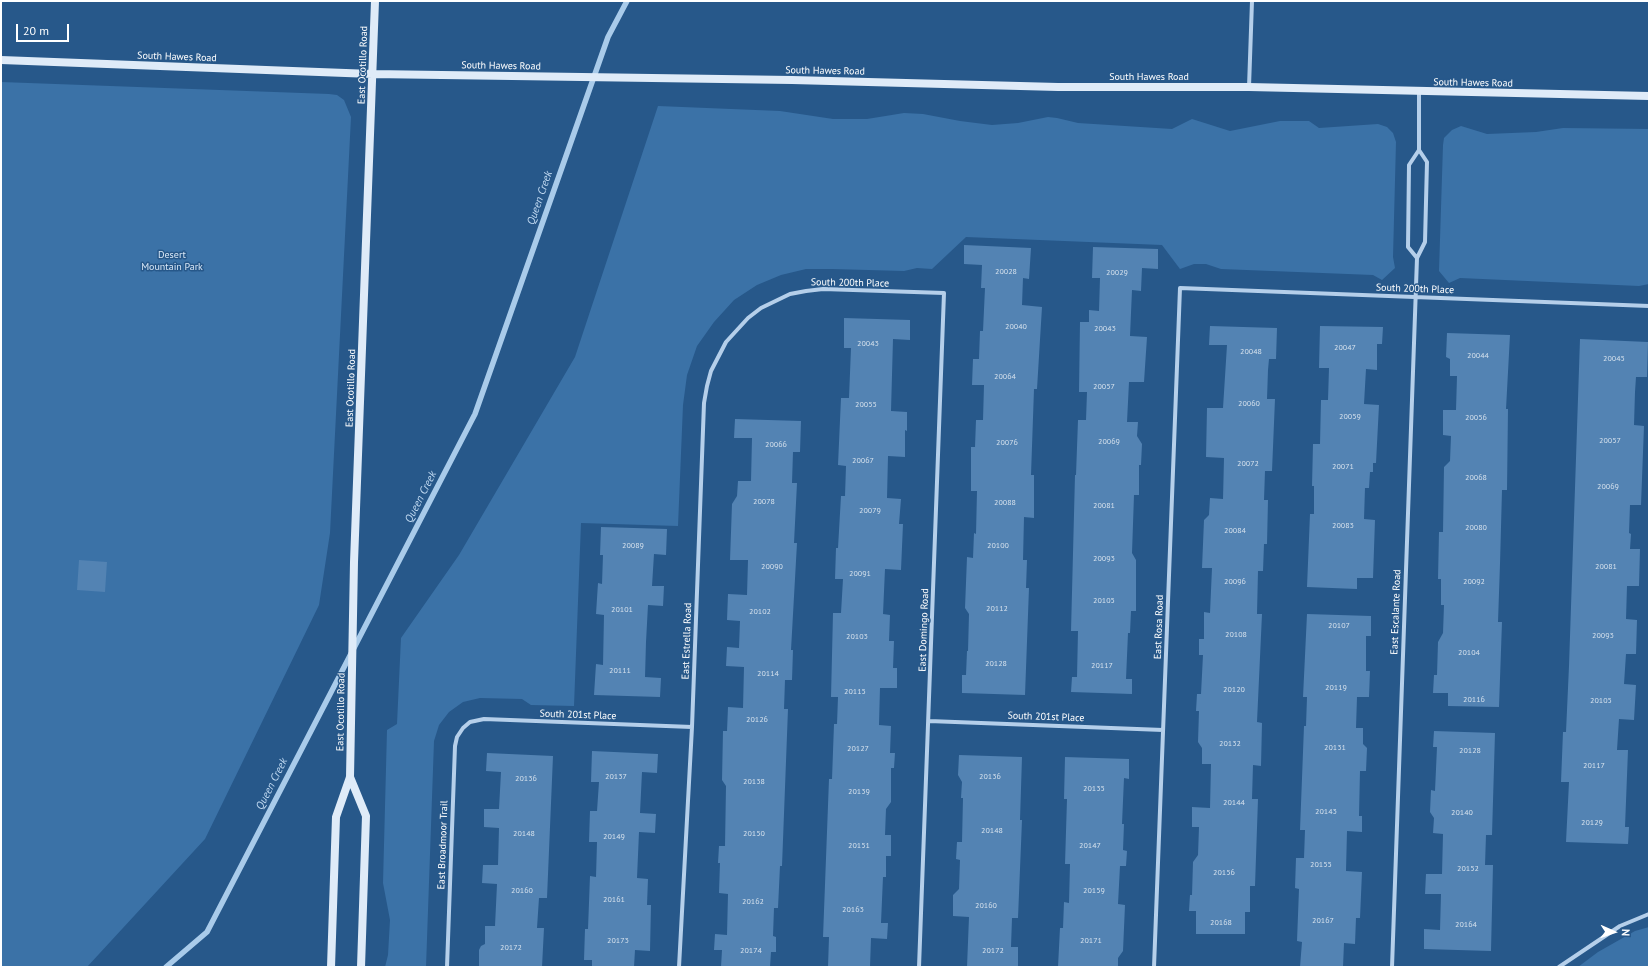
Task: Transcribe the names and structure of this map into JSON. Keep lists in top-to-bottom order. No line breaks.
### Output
{"streets":{"main road":["South Hawes Road","East Ocotillo Road"],"street":["South 200th Place","East Escalante Road","East Rosa Road","East Domingo Road","East Estrella Road","South 201st Place","East Broadmoor Trail"]},"crossings":[["South Hawes Road","East Ocotillo Road"],["South Hawes Road","East Escalante Road"],["South 200th Place","East Escalante Road"],["South 200th Place","East Rosa Road"],["South 200th Place","East Domingo Road"],["South 200th Place","East Estrella Road"],["East Rosa Road","South 201st Place"],["East Domingo Road","South 201st Place"],["East Estrella Road","South 201st Place"],["South 201st Place","East Broadmoor Trail"]],"water":["Queen Creek"],"parks":["Desert Mountain Park"],"house_numbers":["20028","20029","20040","20043","20043","20047","20048","20044","20045","20064","20057","20060","20055","20059","20056","20057","20069","20076","20066","20067","20072","20071","20068","20069","20078","20088","20081","20079","20083","20080","20084","20089","20100","20093","20090","20081","20091","20096","20092","20105","20112","20101","20102","20107","20108","20093","20103","20104","20128","20117","20111","20114","20119","20120","20115","20116","20105","20126","20132","20131","20127","20128","20117","20137","20136","20136","20138","20135","20139","20144","20143","20140","20129","20148","20148","20150","20149","20151","20147","20155","20152","20156","20160","20159","20161","20162","20160","20163","20167","20168","20164","20173","20171","20172","20174","20172"],"scale_bar":"20 m","north":"right"}
